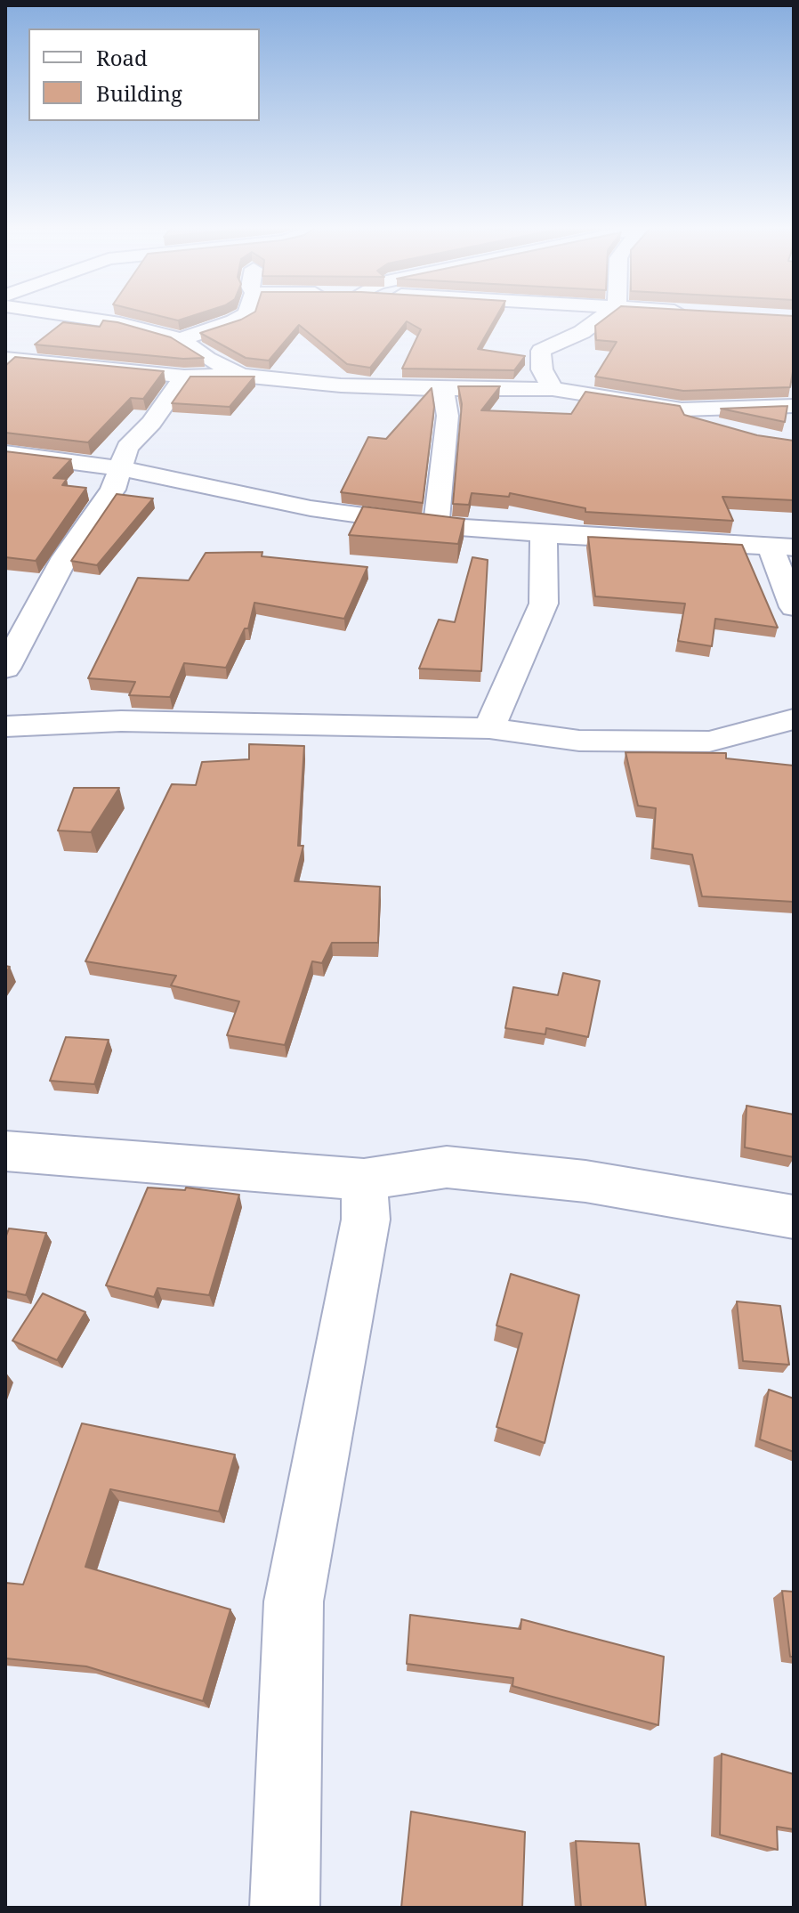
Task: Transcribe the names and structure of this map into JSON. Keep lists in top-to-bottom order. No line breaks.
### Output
{"legend":["Road","Building"]}
